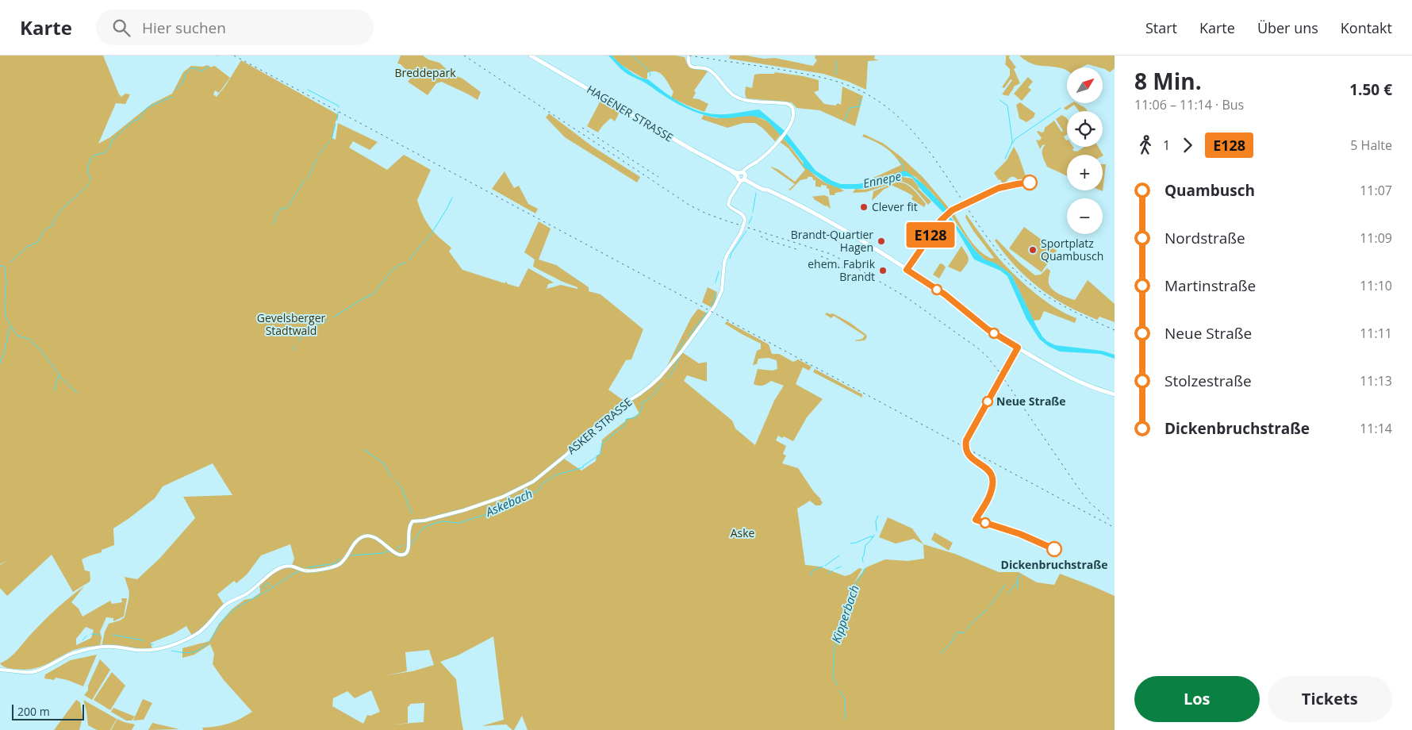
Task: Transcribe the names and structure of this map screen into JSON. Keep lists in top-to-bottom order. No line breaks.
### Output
{"streets":{"main road":["HAGENER STRASSE"],"street":["ASKER STRASSE"]},"crossings":[["HAGENER STRASSE","ASKER STRASSE"]],"water":["Ennepe","Askebach","Kipperbach"],"parks":["Breddepark","Gevelsberger Stadtwald","Aske"],"places":["Clever fit","Brandt-Quartier Hagen","Sportplatz Quambusch","ehem. Fabrik Brandt","Neue Straße","Dickenbruchstraße"],"lines":["bus line E128"],"scale_bar":"200 m","north":"top right","page":{"header":"Karte","search":"Hier suchen","nav":["Start","Karte","Über uns","Kontakt"],"on_map":"E128","heading":["8 Min.","11:06 – 11:14 · Bus","1.50 €"],"map_buttons":["+","−"],"legs":["1","E128","5 Halte"],"list":[{"name":"Quambusch","value":"11:07"},{"name":"Nordstraße","value":"11:09"},{"name":"Martinstraße","value":"11:10"},{"name":"Neue Straße","value":"11:11"},{"name":"Stolzestraße","value":"11:13"},{"name":"Dickenbruchstraße","value":"11:14"}],"buttons":["Los","Tickets"],"scale":"200 m"}}
